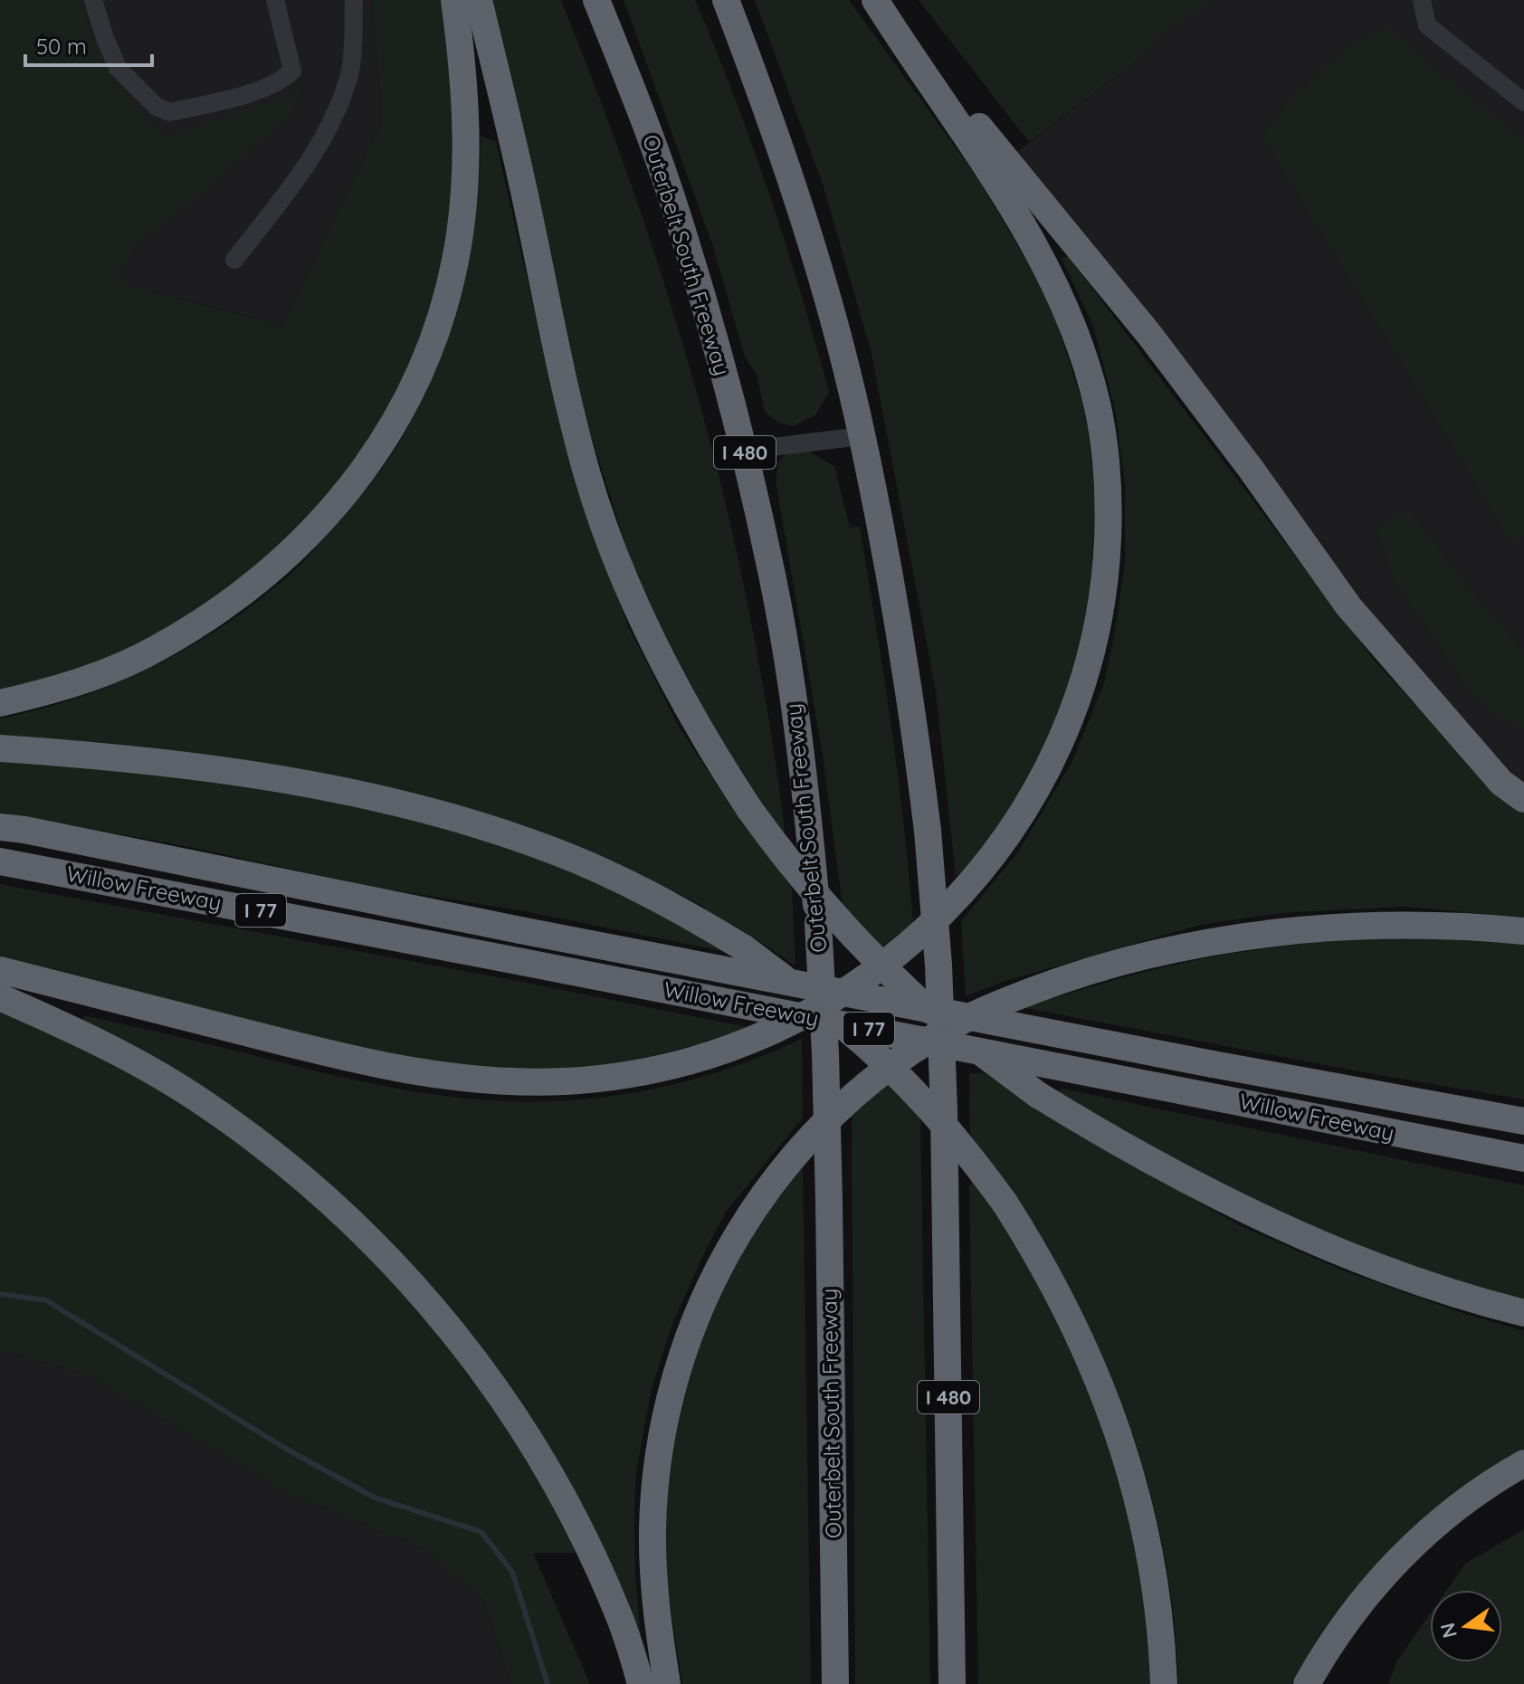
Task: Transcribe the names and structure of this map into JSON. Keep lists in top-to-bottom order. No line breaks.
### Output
{"streets":{"highway":["Outerbelt South Freeway","I 480","Willow Freeway","I 77"]},"scale_bar":"50 m","north":"left"}
